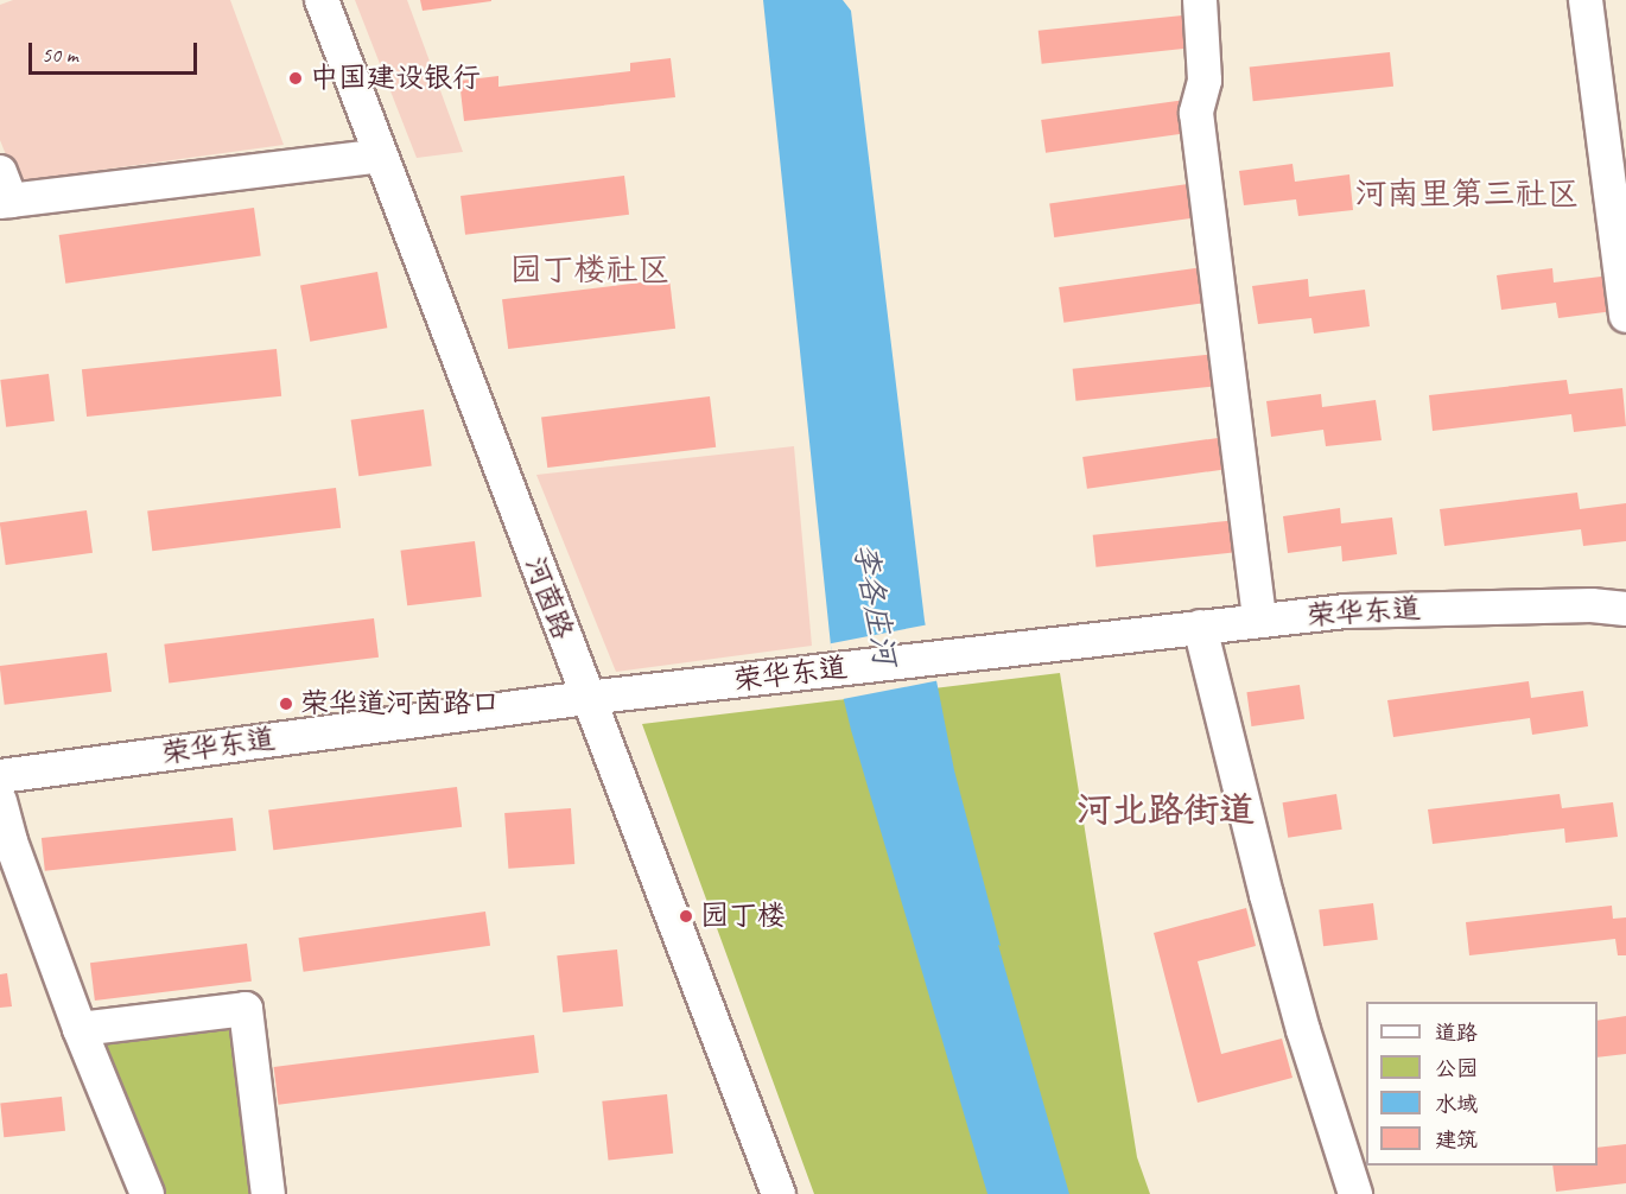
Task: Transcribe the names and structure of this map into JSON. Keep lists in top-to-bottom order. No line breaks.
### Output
{"streets":{"street":["河茵路","荣华东道"]},"crossings":[["河茵路","荣华东道"]],"districts":["河南里第三社区","园丁楼社区","河北路街道"],"water":["李各庄河"],"places":["中国建设银行","荣华道河茵路口","园丁楼"],"legend":["道路","公园","水域","建筑"],"scale_bar":"50 m"}
